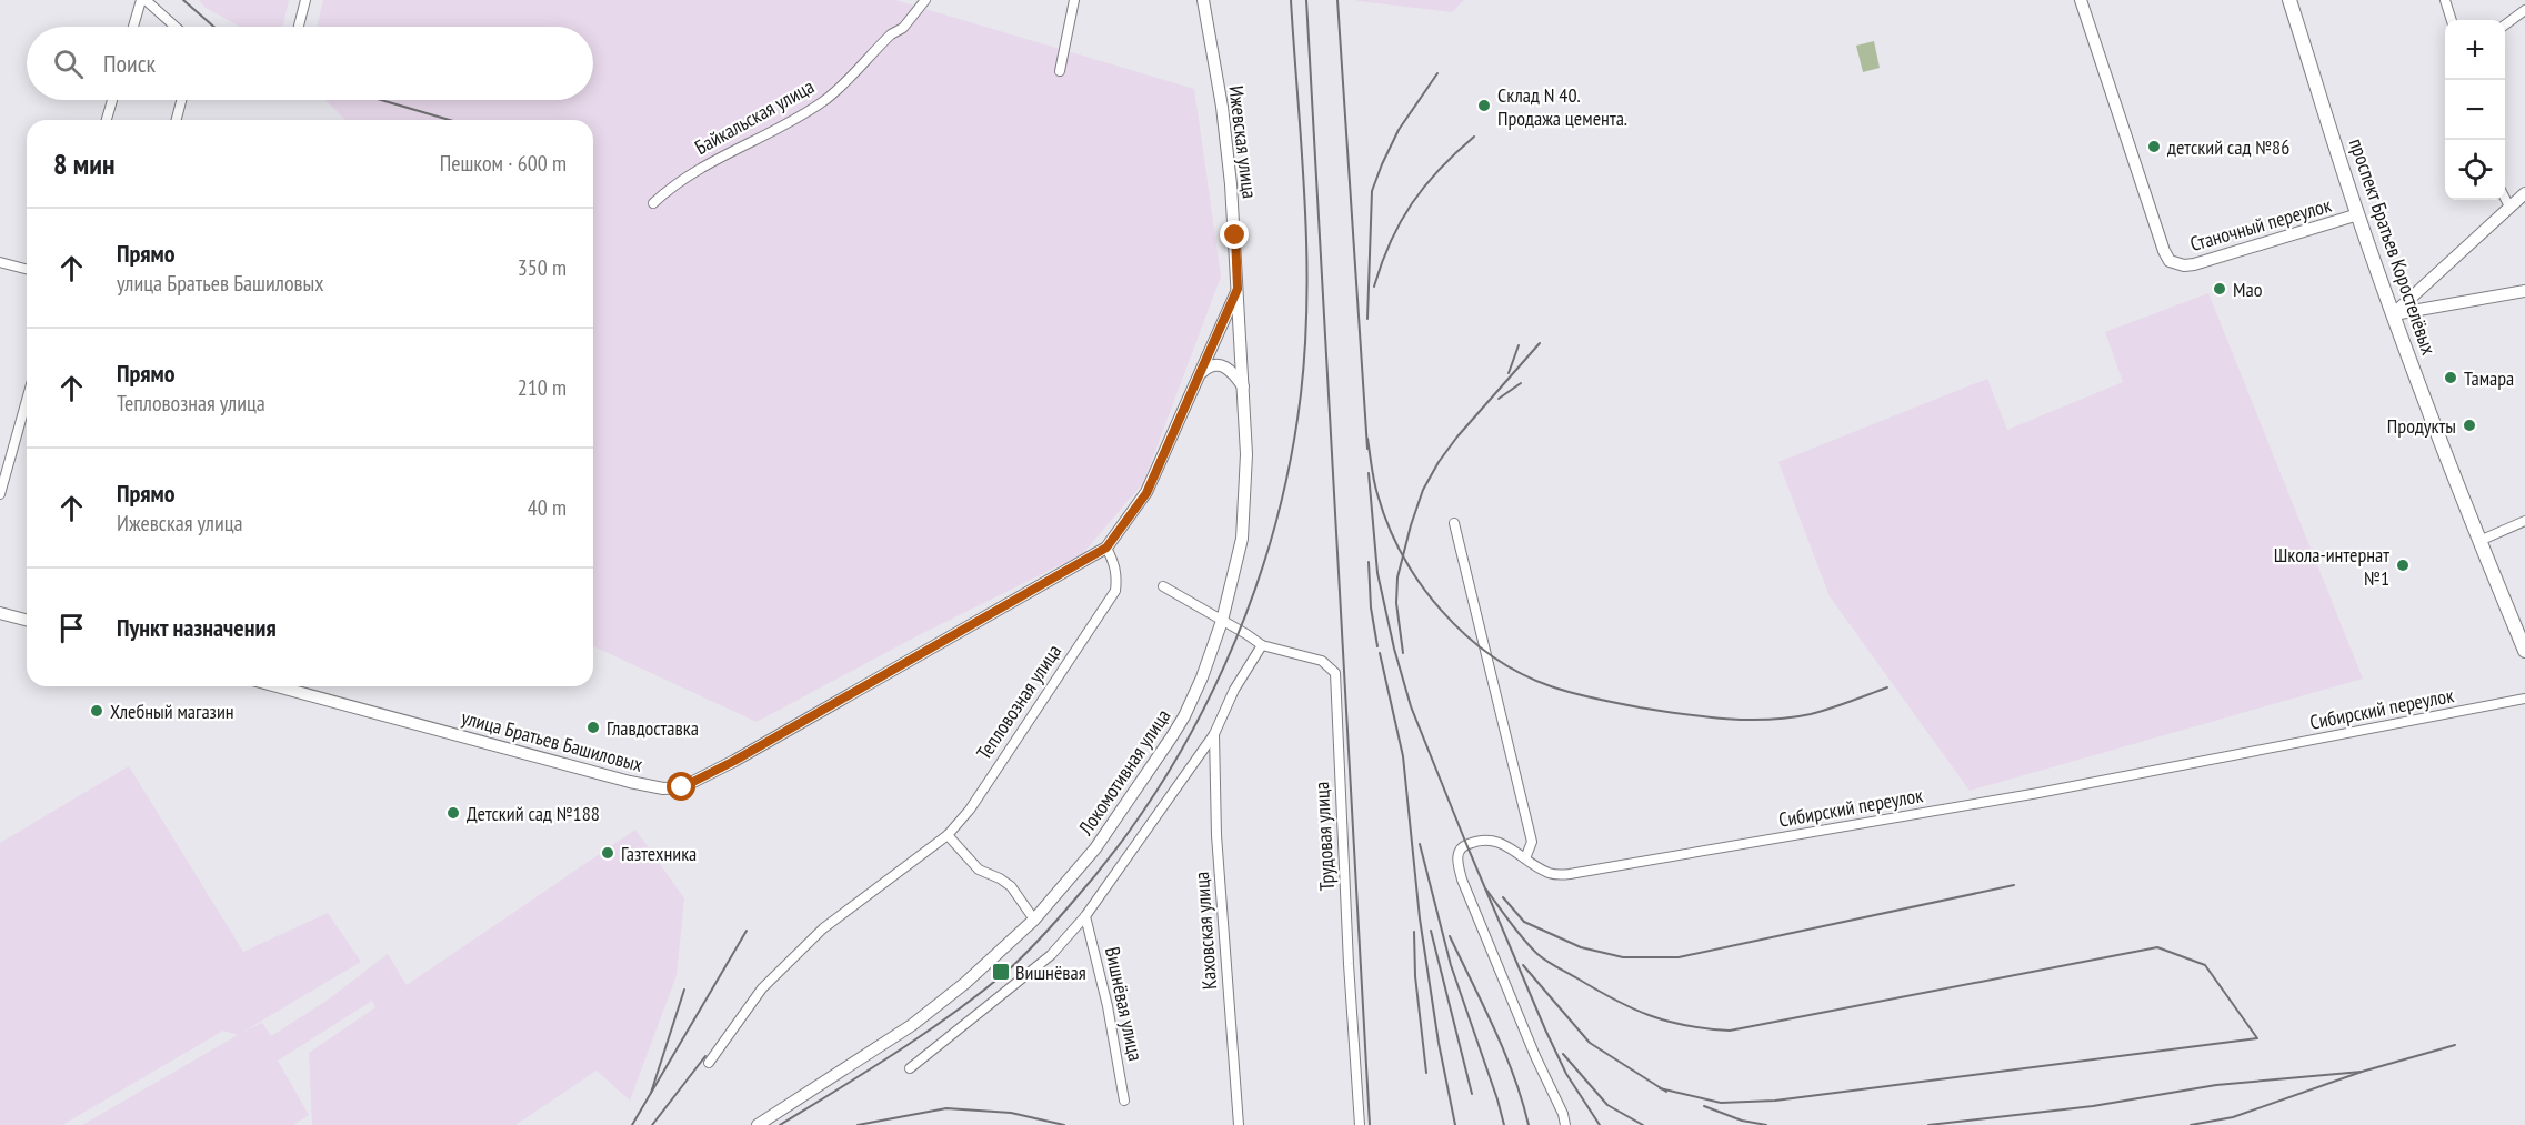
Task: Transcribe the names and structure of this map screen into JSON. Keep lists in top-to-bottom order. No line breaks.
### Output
{"streets":{"main road":["проспект Братьев Коростелёвых"],"street":["Байкальская улица","Ижевская улица","Станочный переулок","Тепловозная улица","Сибирский переулок","улица Братьев Башиловых","Локомотивная улица","Трудовая улица","Каховская улица","Вишнёвая улица"]},"crossings":[["Ижевская улица","Локомотивная улица"],["Станочный переулок","проспект Братьев Коростелёвых"],["Тепловозная улица","улица Братьев Башиловых"],["Локомотивная улица","Трудовая улица"]],"places":{"other":["Склад N 40. Продажа цемента.","детский сад №86","Мао","Тамара","Продукты","Школа-интернат №1","Хлебный магазин","Главдоставка","Детский сад №188","Газтехника"],"transit":["Вишнёвая"]},"page":{"map_buttons":["+","−"],"search":"Поиск","heading":["8 мин","Пешком · 600 m"],"list":[["Прямо","улица Братьев Башиловых","350 m"],["Прямо","Тепловозная улица","210 m"],["Прямо","Ижевская улица","40 m"],"Пункт назначения"]}}
